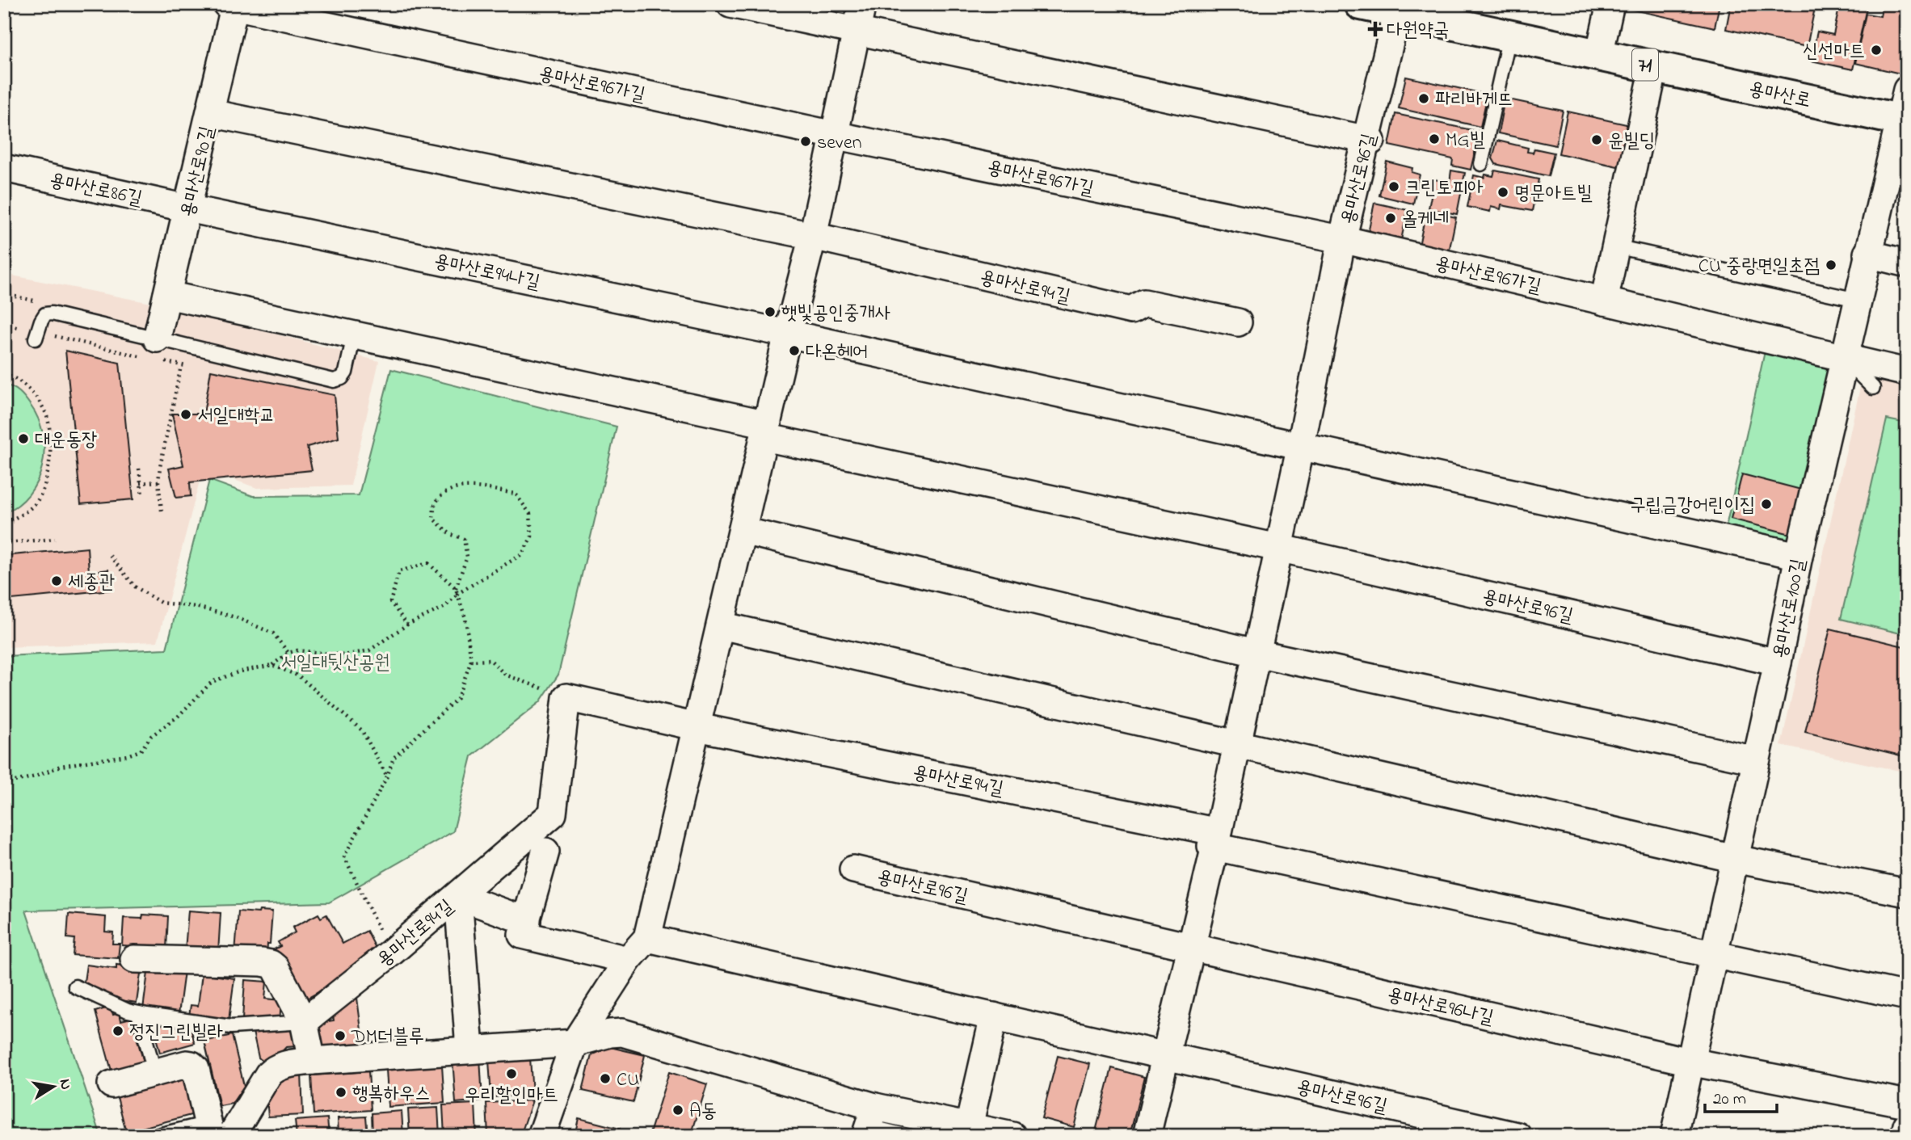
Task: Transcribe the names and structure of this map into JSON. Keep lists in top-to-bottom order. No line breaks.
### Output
{"streets":{"main road":["71","용마산로"],"street":["용마산로96가길","용마산로90길","용마산로96길","용마산로86길","용마산로94나길","용마산로94길","용마산로100길","용마산로96나길"]},"crossings":[["용마산로96가길","용마산로90길"],["용마산로96가길","용마산로96길"],["용마산로96가길","용마산로100길"],["용마산로","용마산로96길"],["용마산로","용마산로100길"],["용마산로90길","용마산로86길"],["용마산로90길","용마산로94나길"],["용마산로90길","용마산로94길"],["용마산로96길","용마산로94길"],["용마산로96길","용마산로100길"],["용마산로96길","용마산로96나길"],["용마산로86길","용마산로94나길"],["용마산로94길","용마산로100길"],["용마산로100길","용마산로96나길"]],"parks":["서일대뒷산공원"],"places":{"health":["다원약국"],"other":["신선마트","파리바게뜨","MG빌","윤빌딩","seven","크린토피아","명문아트빌","올케네","CU 중랑면일초점","햇빛공인중개사","다온헤어","서일대학교","대운동장","구립금강어린이집","세종관","정진그린빌라","DM더블루","우리할인마트","CU","행복하우스","A동"]},"scale_bar":"20 m","north":"right"}
